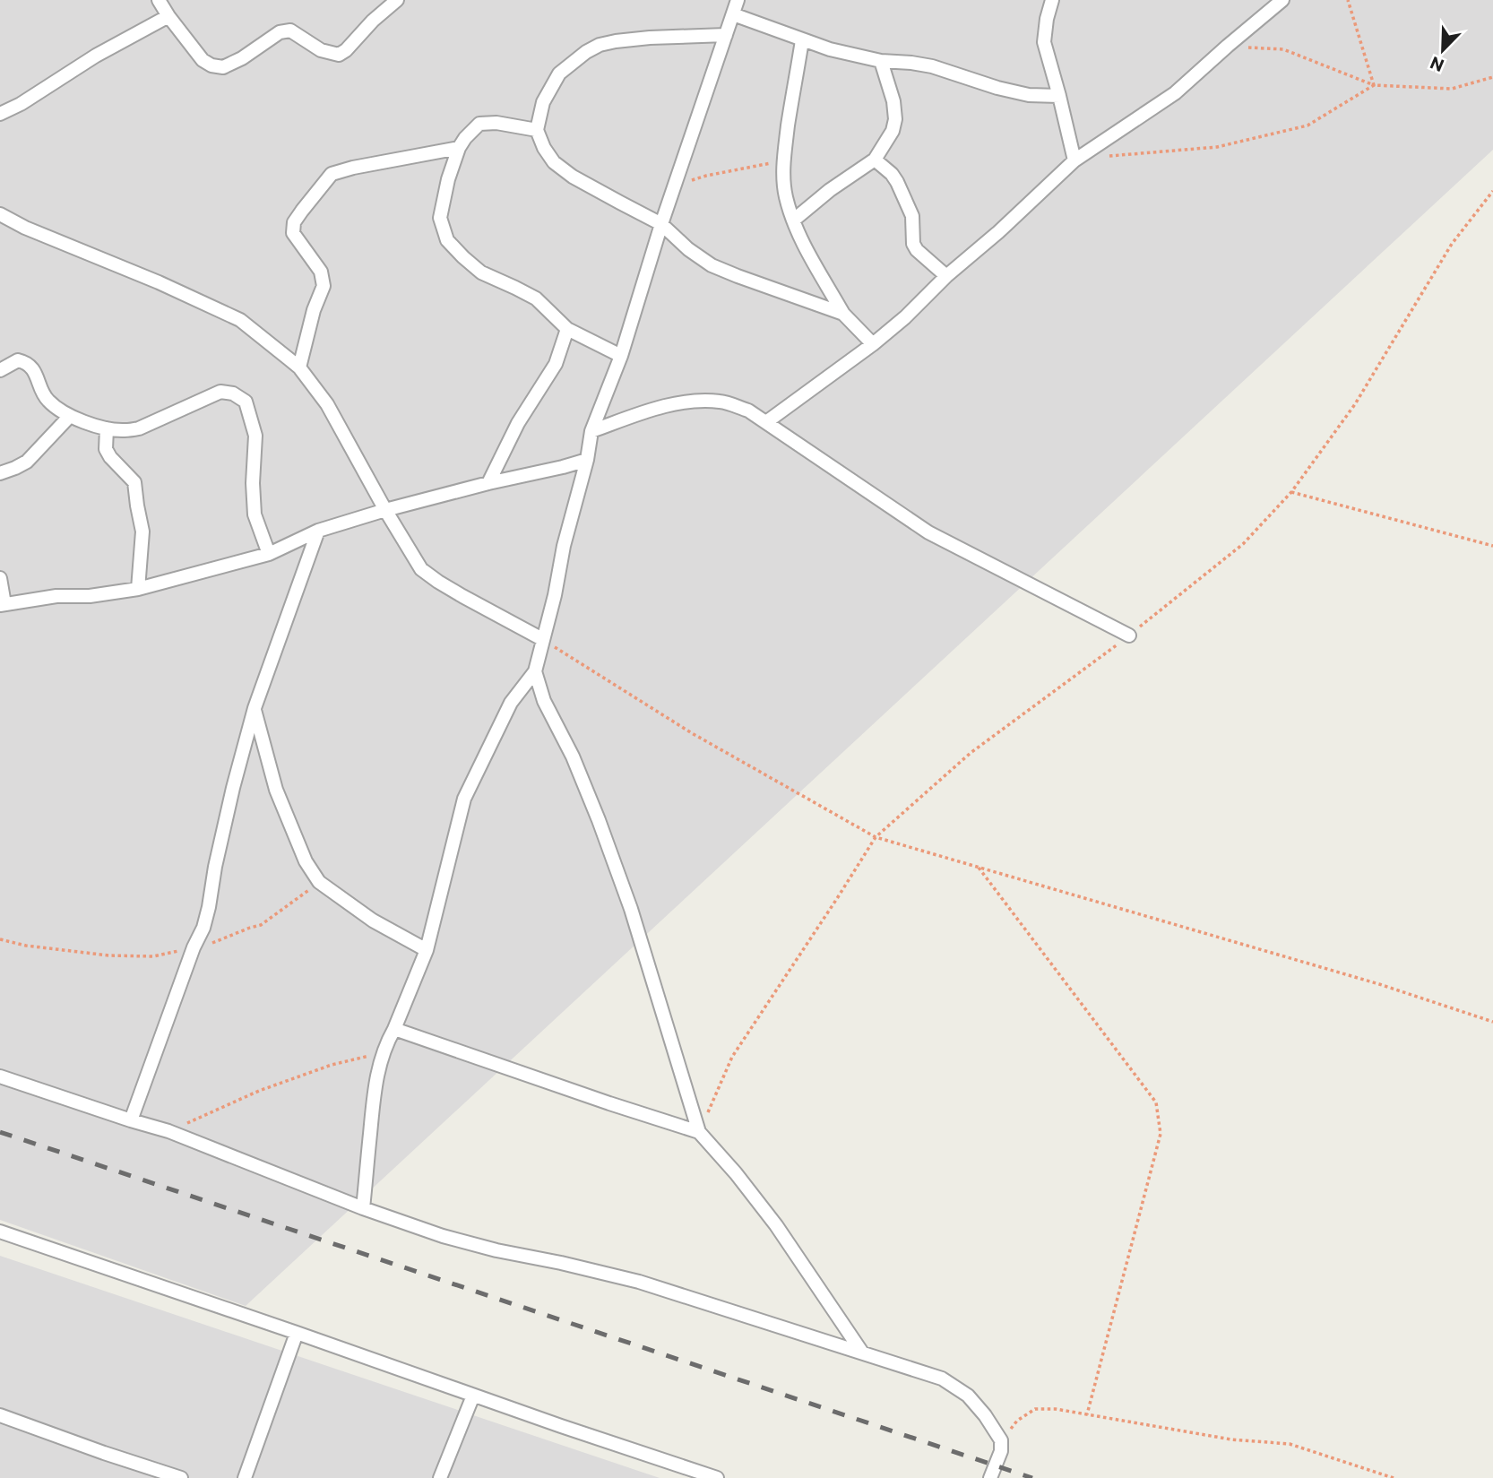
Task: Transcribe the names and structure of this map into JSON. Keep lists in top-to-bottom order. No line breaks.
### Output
{"north":"bottom left"}
